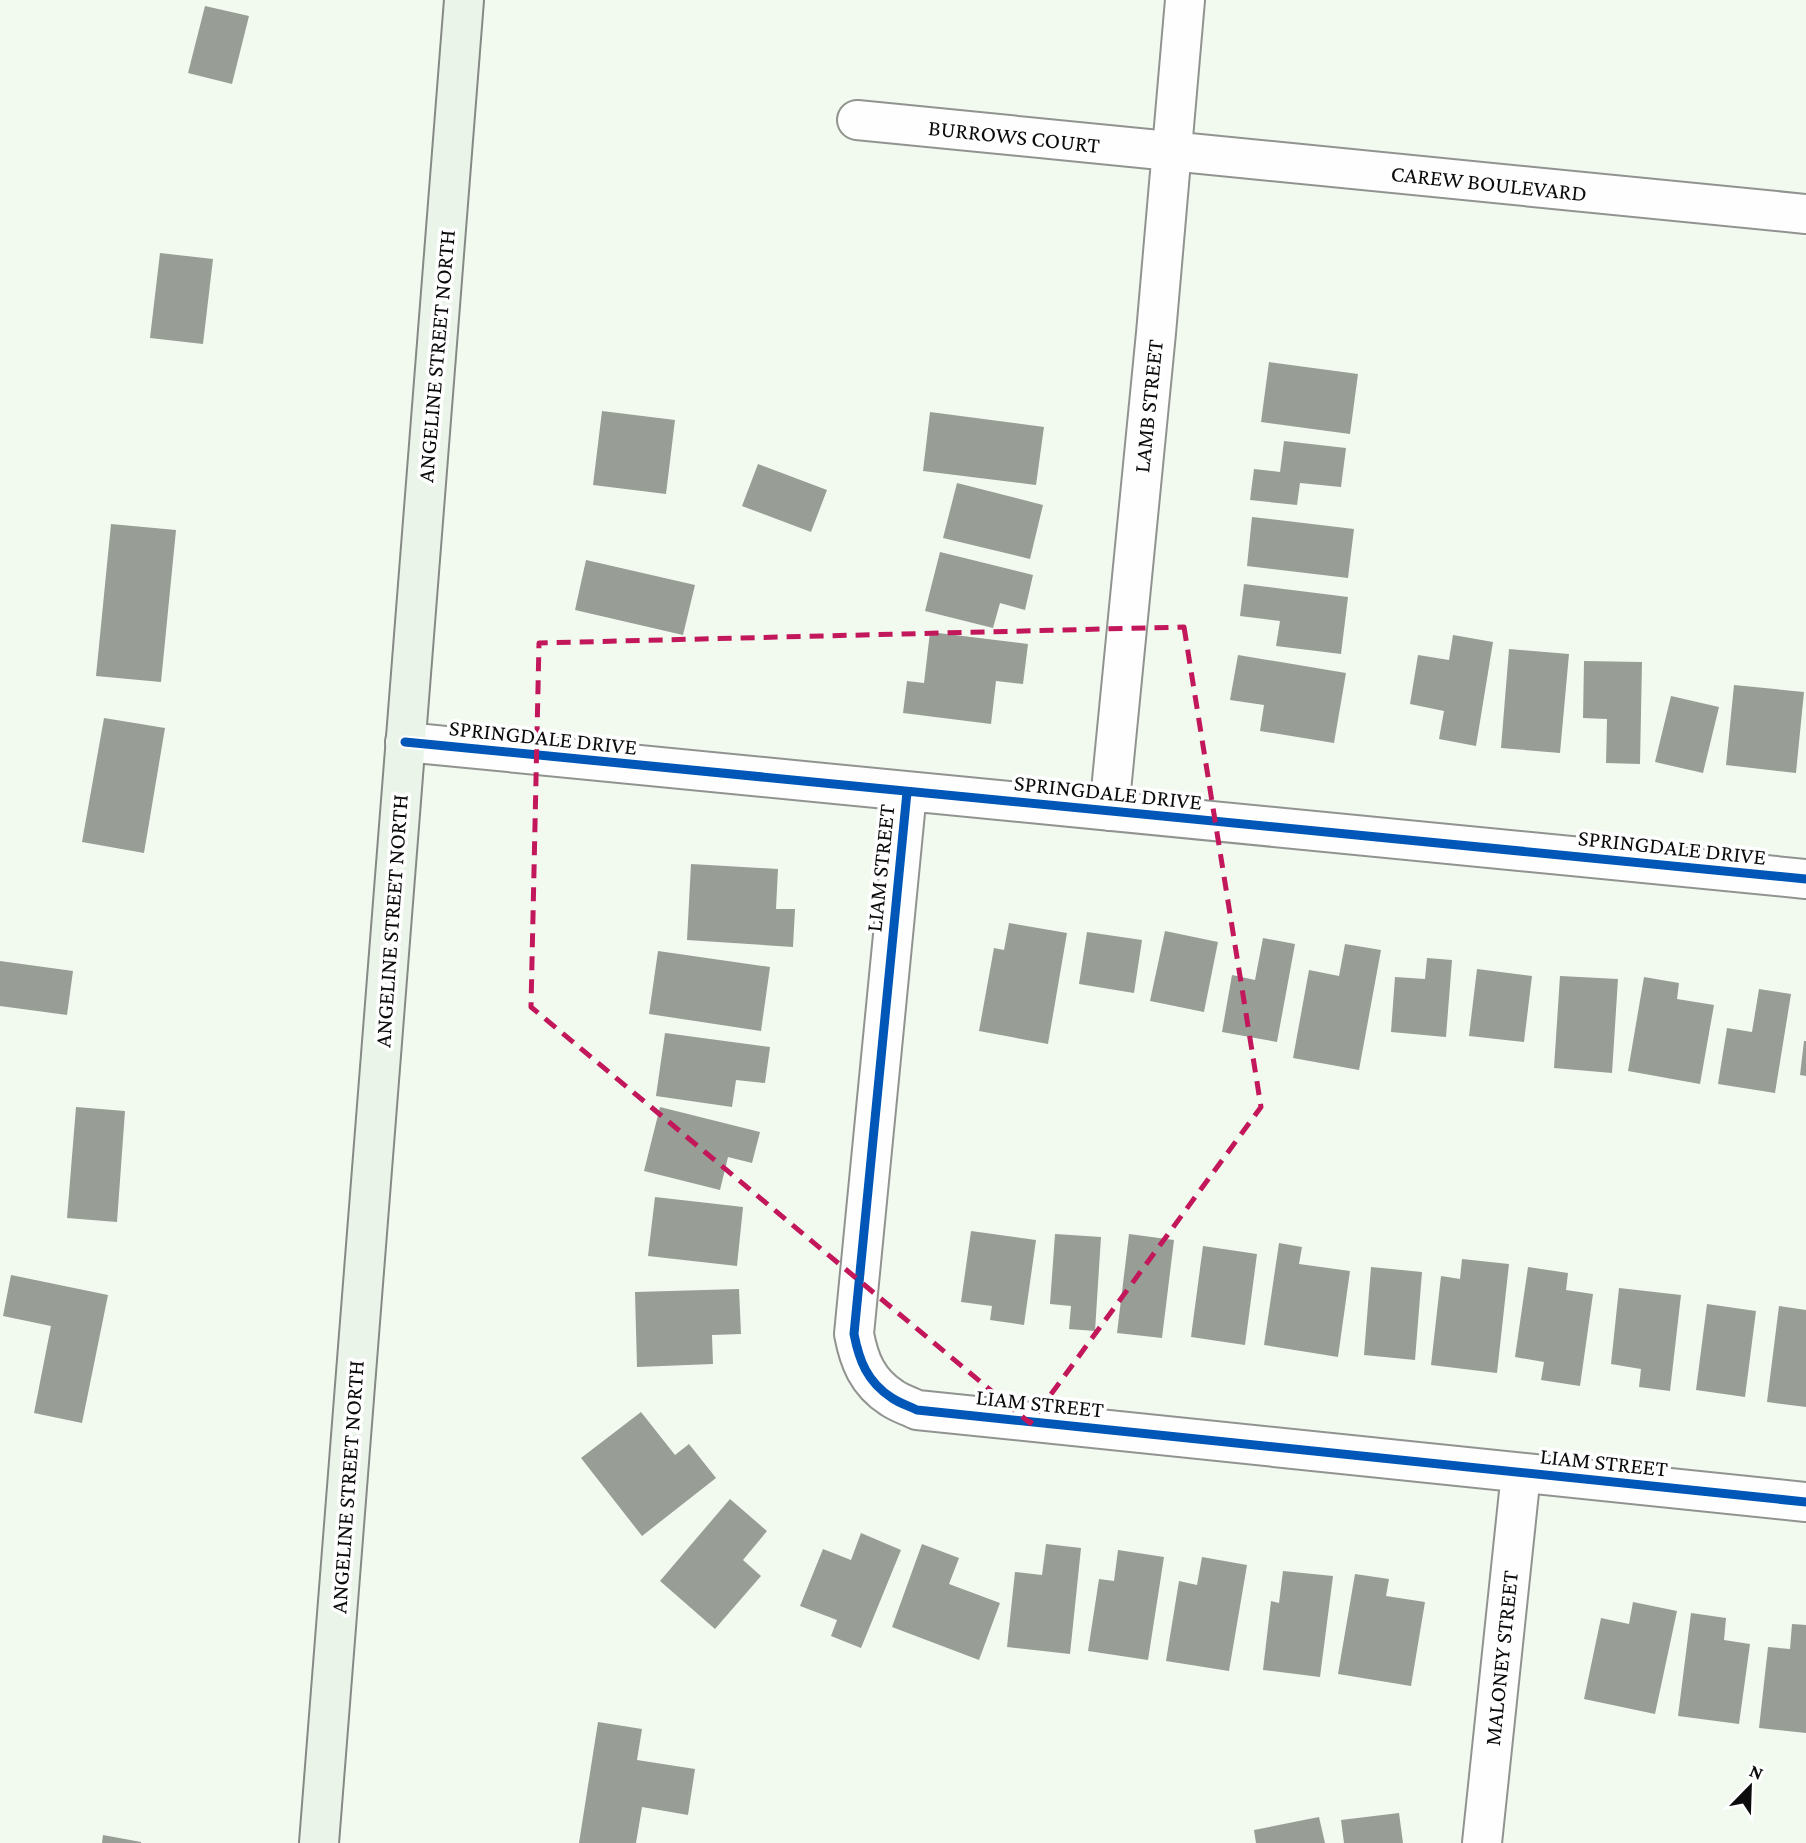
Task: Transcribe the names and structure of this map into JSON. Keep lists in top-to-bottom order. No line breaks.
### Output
{"streets":{"main road":["ANGELINE STREET NORTH"],"street":["BURROWS COURT","CAREW BOULEVARD","LAMB STREET","SPRINGDALE DRIVE","LIAM STREET","MALONEY STREET"]},"crossings":[["BURROWS COURT","CAREW BOULEVARD"],["BURROWS COURT","LAMB STREET"],["CAREW BOULEVARD","LAMB STREET"],["ANGELINE STREET NORTH","SPRINGDALE DRIVE"],["LAMB STREET","SPRINGDALE DRIVE"],["SPRINGDALE DRIVE","LIAM STREET"],["LIAM STREET","MALONEY STREET"]],"north":"top right"}
